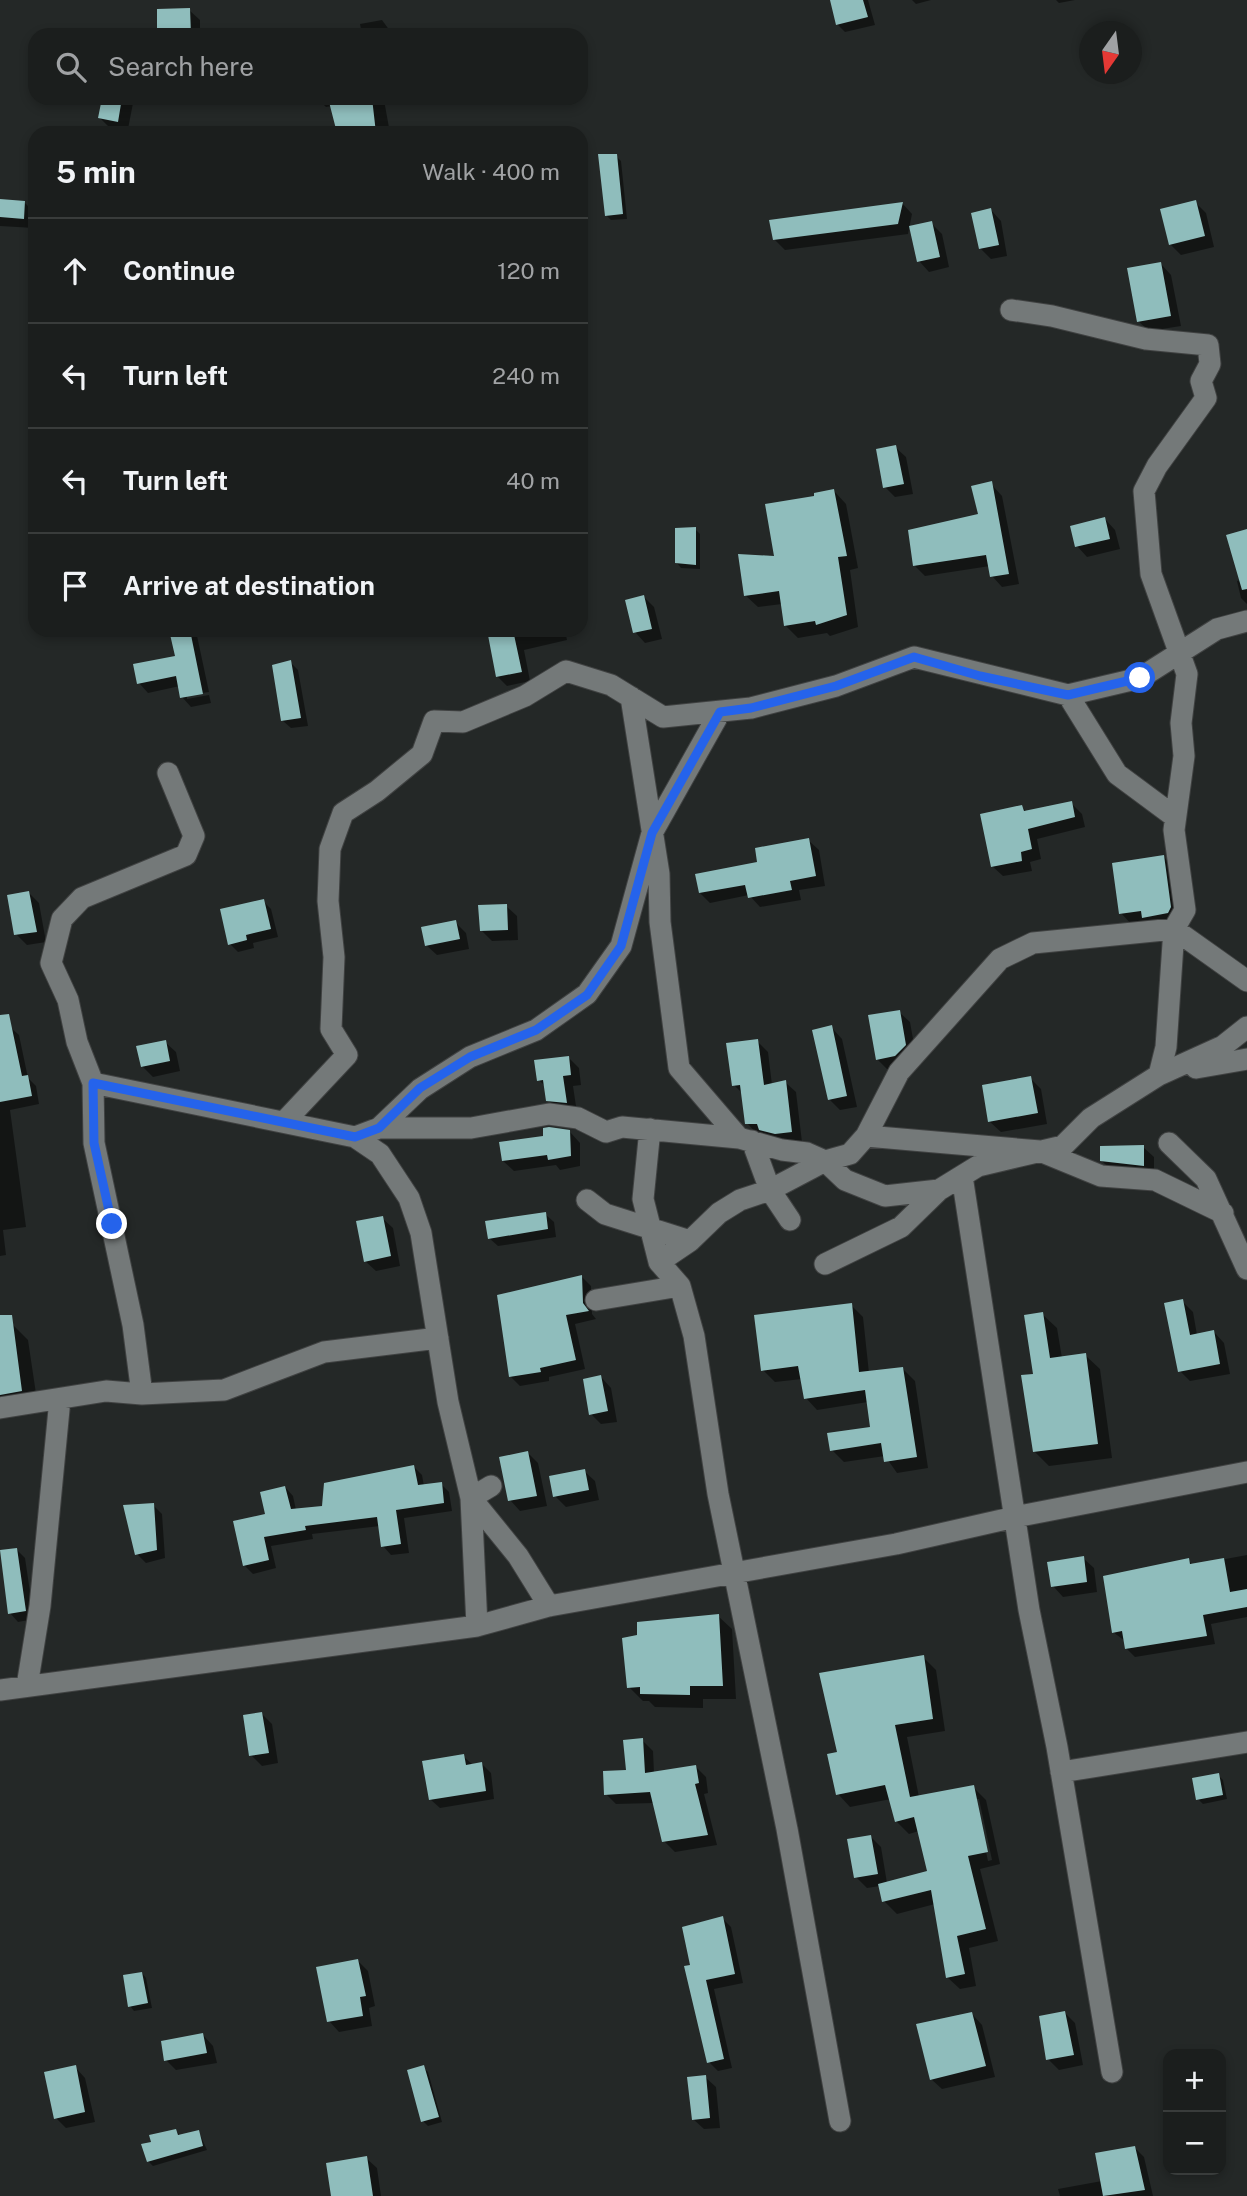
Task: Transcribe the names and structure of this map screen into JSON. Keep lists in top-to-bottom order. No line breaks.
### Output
{"north":"bottom","page":{"search":"Search here","heading":["5 min","Walk · 400 m"],"list":[["Continue","120 m"],["Turn left","240 m"],["Turn left","40 m"],"Arrive at destination"],"map_buttons":["+","−"]}}
